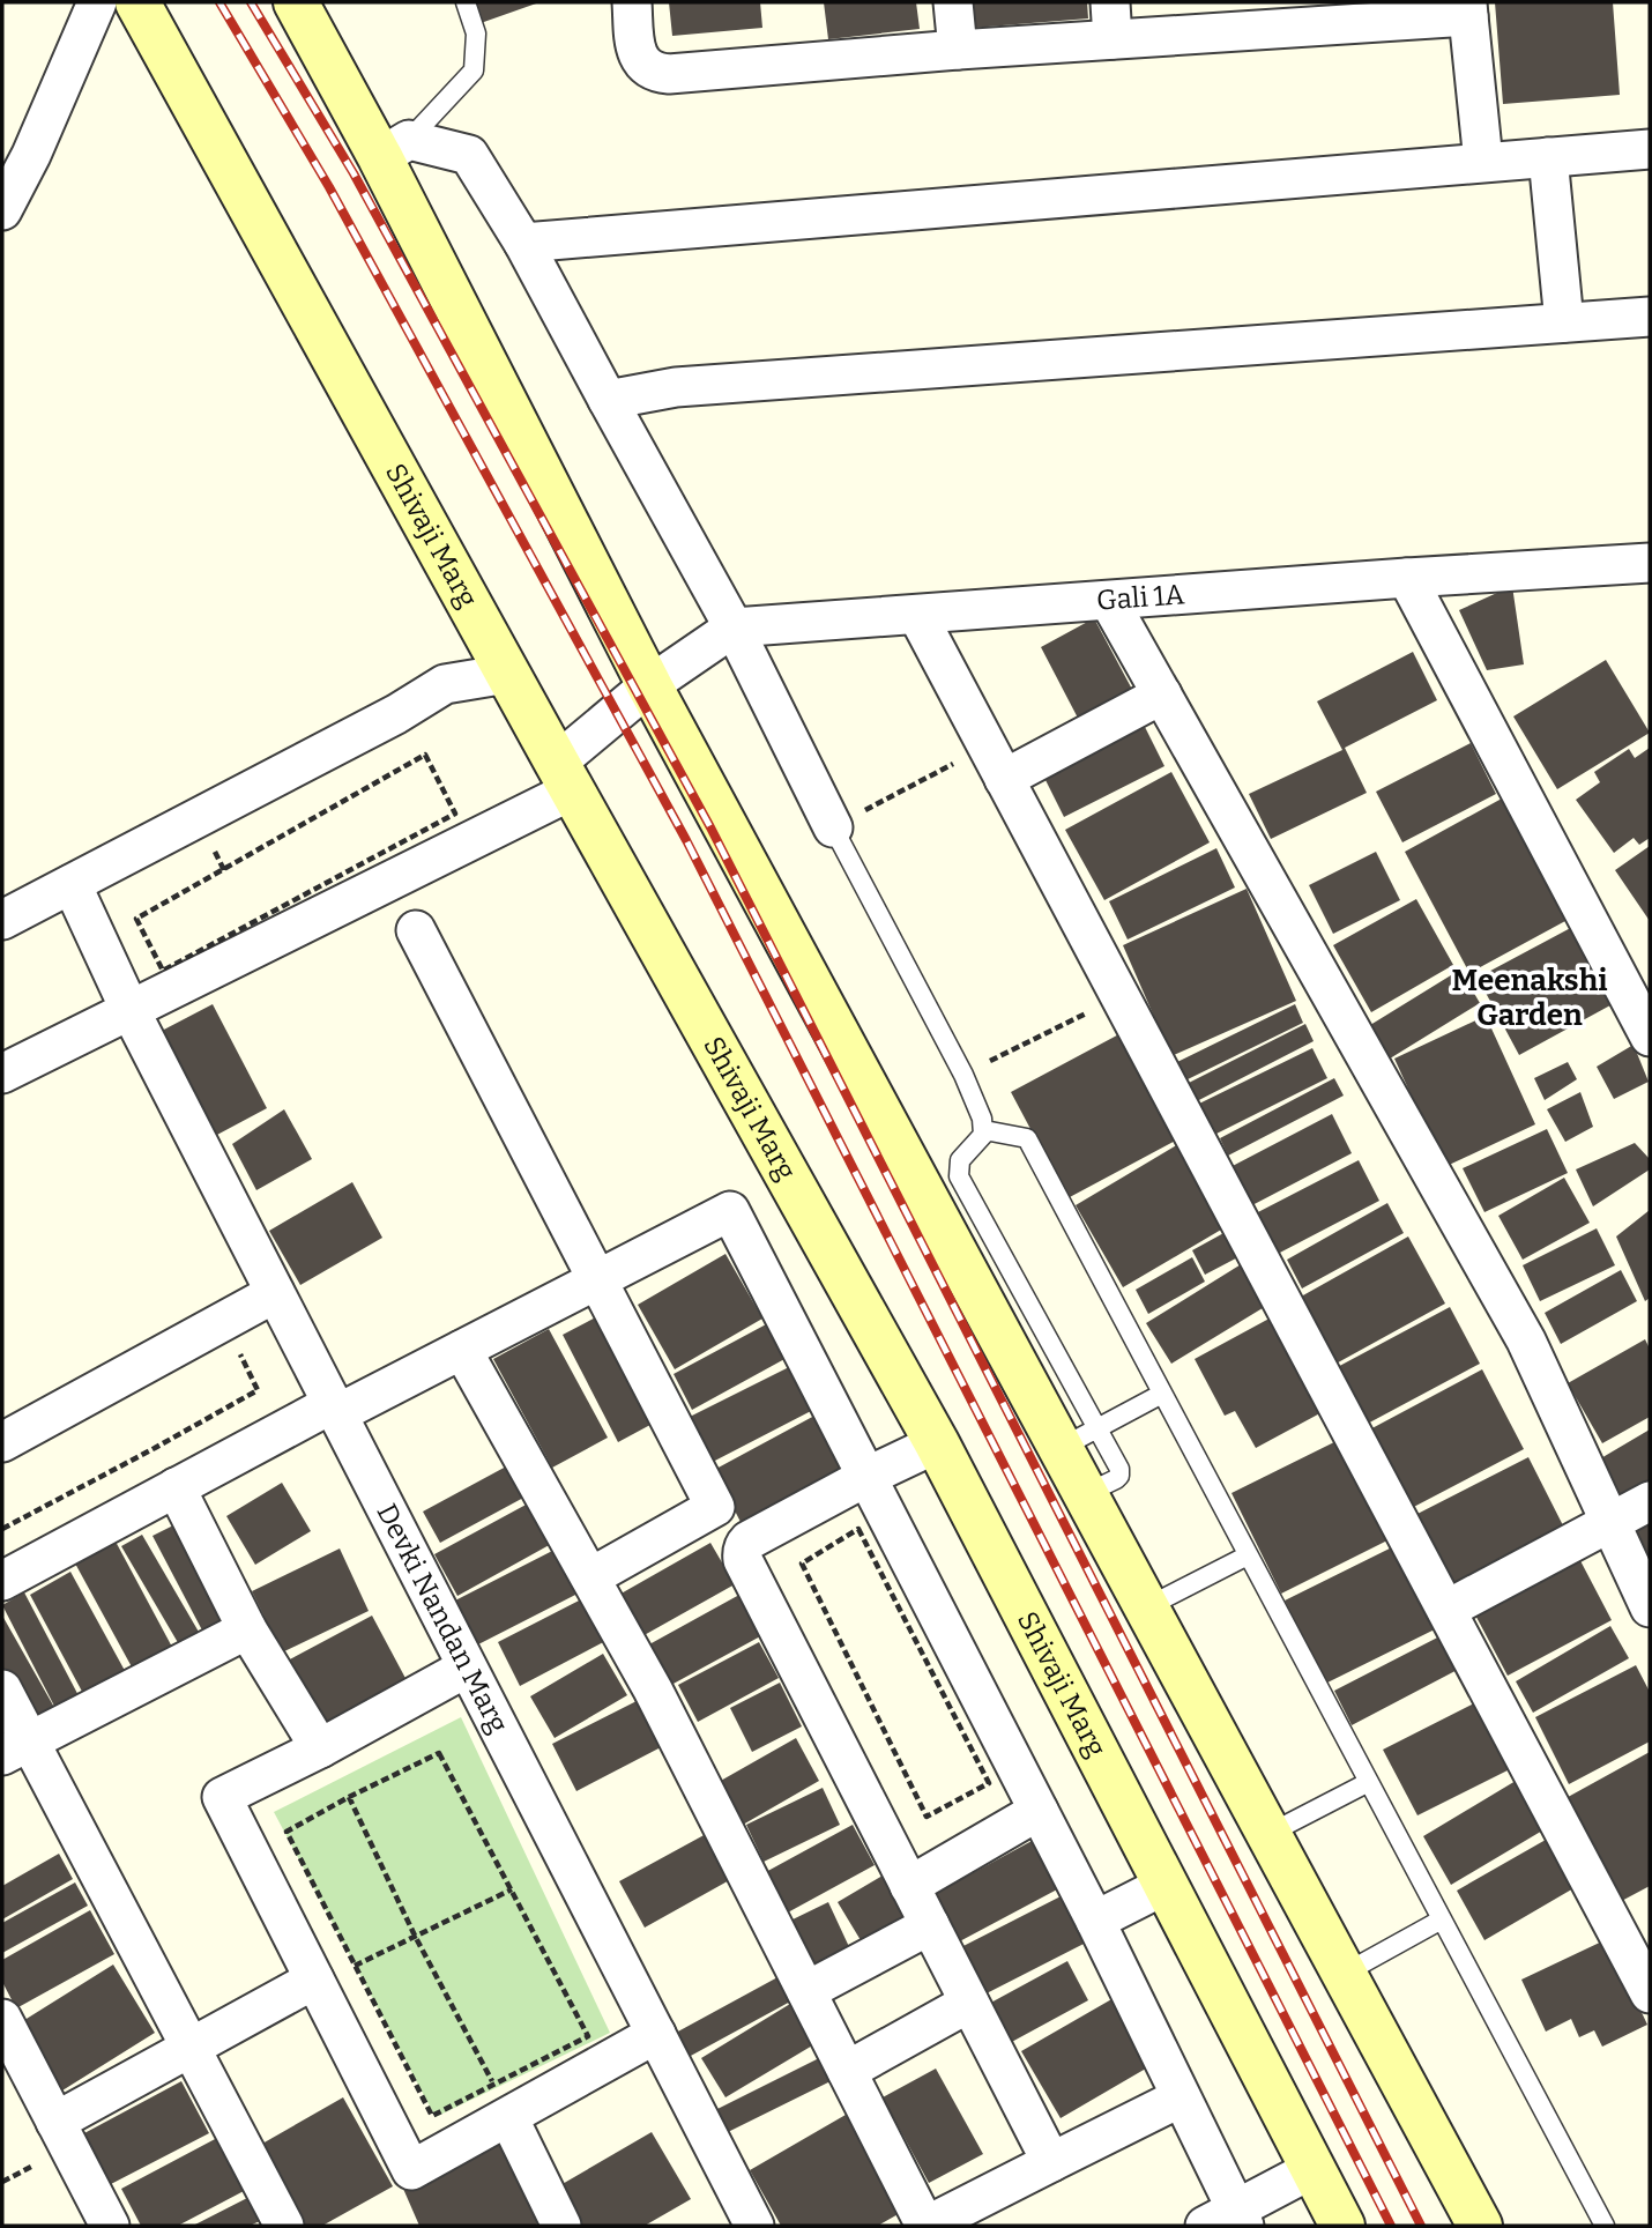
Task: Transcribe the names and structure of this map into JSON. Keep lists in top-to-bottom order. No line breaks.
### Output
{"streets":{"main road":["Shivaji Marg"],"street":["Gali 1A","Devki Nandan Marg"]},"districts":["Meenakshi Garden"]}
